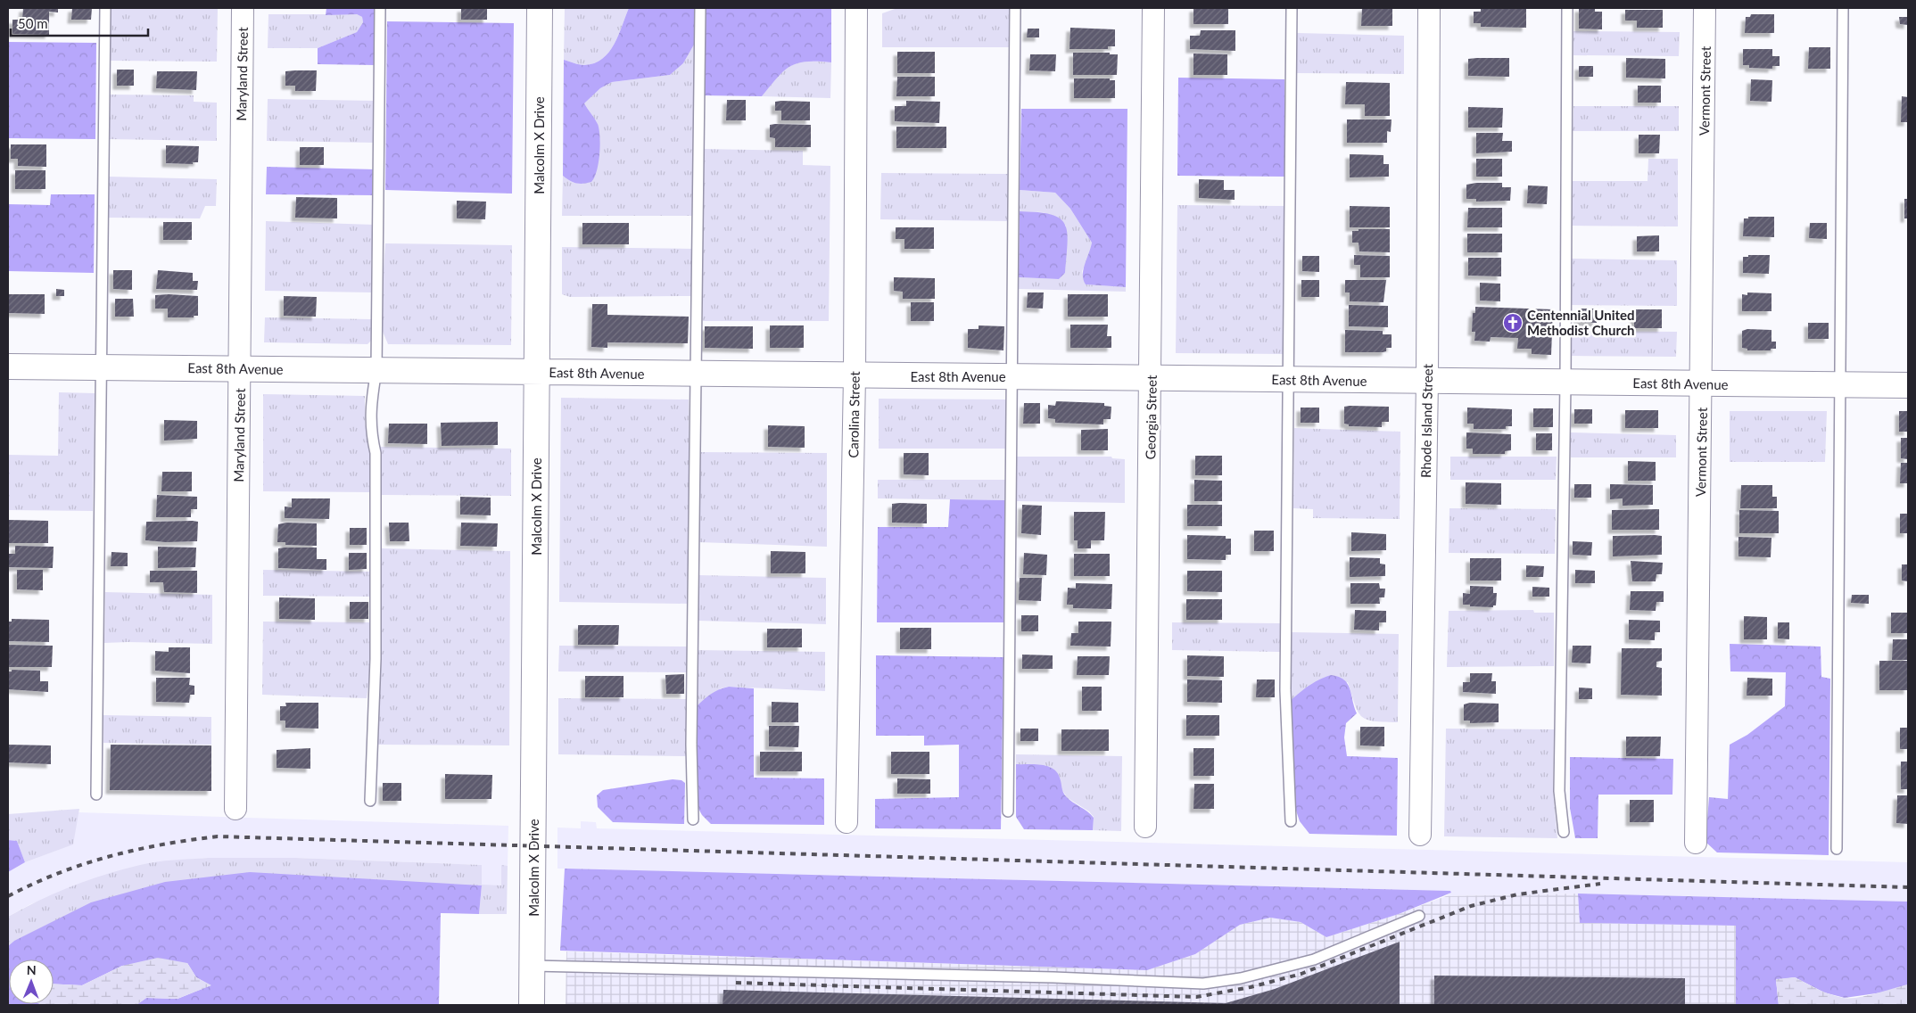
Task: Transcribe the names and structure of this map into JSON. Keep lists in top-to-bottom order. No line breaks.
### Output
{"streets":{"street":["Maryland Street","Vermont Street","Malcolm X Drive","East 8th Avenue","Carolina Street","Georgia Street","Rhode Island Street"]},"crossings":[["Maryland Street","East 8th Avenue"],["Vermont Street","East 8th Avenue"],["Malcolm X Drive","East 8th Avenue"],["East 8th Avenue","Carolina Street"],["East 8th Avenue","Georgia Street"],["East 8th Avenue","Rhode Island Street"]],"places":{"church":["Centennial United Methodist Church"]},"scale_bar":"50 m","north":"top"}
